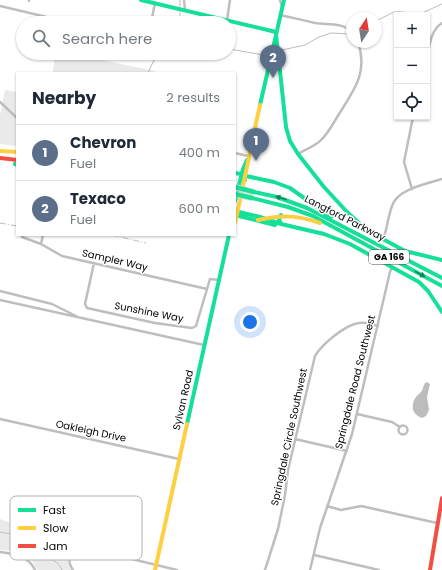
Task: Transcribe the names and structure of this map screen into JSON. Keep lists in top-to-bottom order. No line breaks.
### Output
{"streets":{"main road":["Langford Parkway","GA 166","Sylvan Road"],"street":["Sampler Way","Sunshine Way","Springdale Road Southwest","Oakleigh Drive","Springdale Circle Southwest"]},"crossings":[["Sampler Way","Sunshine Way"],["Springdale Road Southwest","Springdale Circle Southwest"],["Sylvan Road","Oakleigh Drive"]],"legend":["Fast","Slow","Jam"],"north":"top","page":{"map_buttons":["+","−"],"search":"Search here","pins":["2","1"],"heading":["Nearby","2 results"],"list":[{"mark":"1","name":"Chevron","note":"Fuel","value":"400 m"},{"mark":"2","name":"Texaco","note":"Fuel","value":"600 m"}]}}
